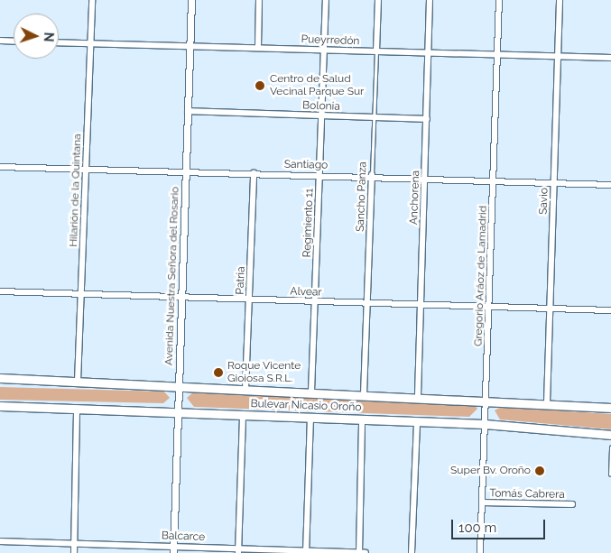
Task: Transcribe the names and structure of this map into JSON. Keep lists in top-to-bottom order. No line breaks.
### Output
{"streets":{"main road":["Bulevar Nicasio Oroño"],"street":["Pueyrredón","Bolonia","Santiago","Hilarión de la Quintana","Sancho Panza","Anchorena","Savio","Regimiento 11","Avenida Nuestra Señora del Rosario","Gregorio Aráoz de Lamadrid","Patria","Alvear","Tomás Cabrera","Balcarce"]},"crossings":[["Pueyrredón","Hilarión de la Quintana"],["Pueyrredón","Sancho Panza"],["Pueyrredón","Anchorena"],["Pueyrredón","Savio"],["Pueyrredón","Regimiento 11"],["Pueyrredón","Avenida Nuestra Señora del Rosario"],["Pueyrredón","Gregorio Aráoz de Lamadrid"],["Bolonia","Sancho Panza"],["Bolonia","Anchorena"],["Bolonia","Regimiento 11"],["Bolonia","Avenida Nuestra Señora del Rosario"],["Santiago","Hilarión de la Quintana"],["Santiago","Sancho Panza"],["Santiago","Anchorena"],["Santiago","Savio"],["Santiago","Regimiento 11"],["Santiago","Avenida Nuestra Señora del Rosario"],["Santiago","Gregorio Aráoz de Lamadrid"],["Santiago","Patria"],["Hilarión de la Quintana","Alvear"],["Hilarión de la Quintana","Bulevar Nicasio Oroño"],["Sancho Panza","Alvear"],["Sancho Panza","Bulevar Nicasio Oroño"],["Anchorena","Alvear"],["Anchorena","Bulevar Nicasio Oroño"],["Savio","Alvear"],["Savio","Bulevar Nicasio Oroño"],["Regimiento 11","Alvear"],["Regimiento 11","Bulevar Nicasio Oroño"],["Avenida Nuestra Señora del Rosario","Alvear"],["Avenida Nuestra Señora del Rosario","Bulevar Nicasio Oroño"],["Avenida Nuestra Señora del Rosario","Balcarce"],["Gregorio Aráoz de Lamadrid","Alvear"],["Gregorio Aráoz de Lamadrid","Bulevar Nicasio Oroño"],["Gregorio Aráoz de Lamadrid","Tomás Cabrera"],["Patria","Alvear"],["Patria","Bulevar Nicasio Oroño"]],"places":["Centro de Salud Vecinal Parque Sur","Roque Vicente Gioiosa S.R.L.","Super Bv. Oroño"],"scale_bar":"100 m","north":"right"}
